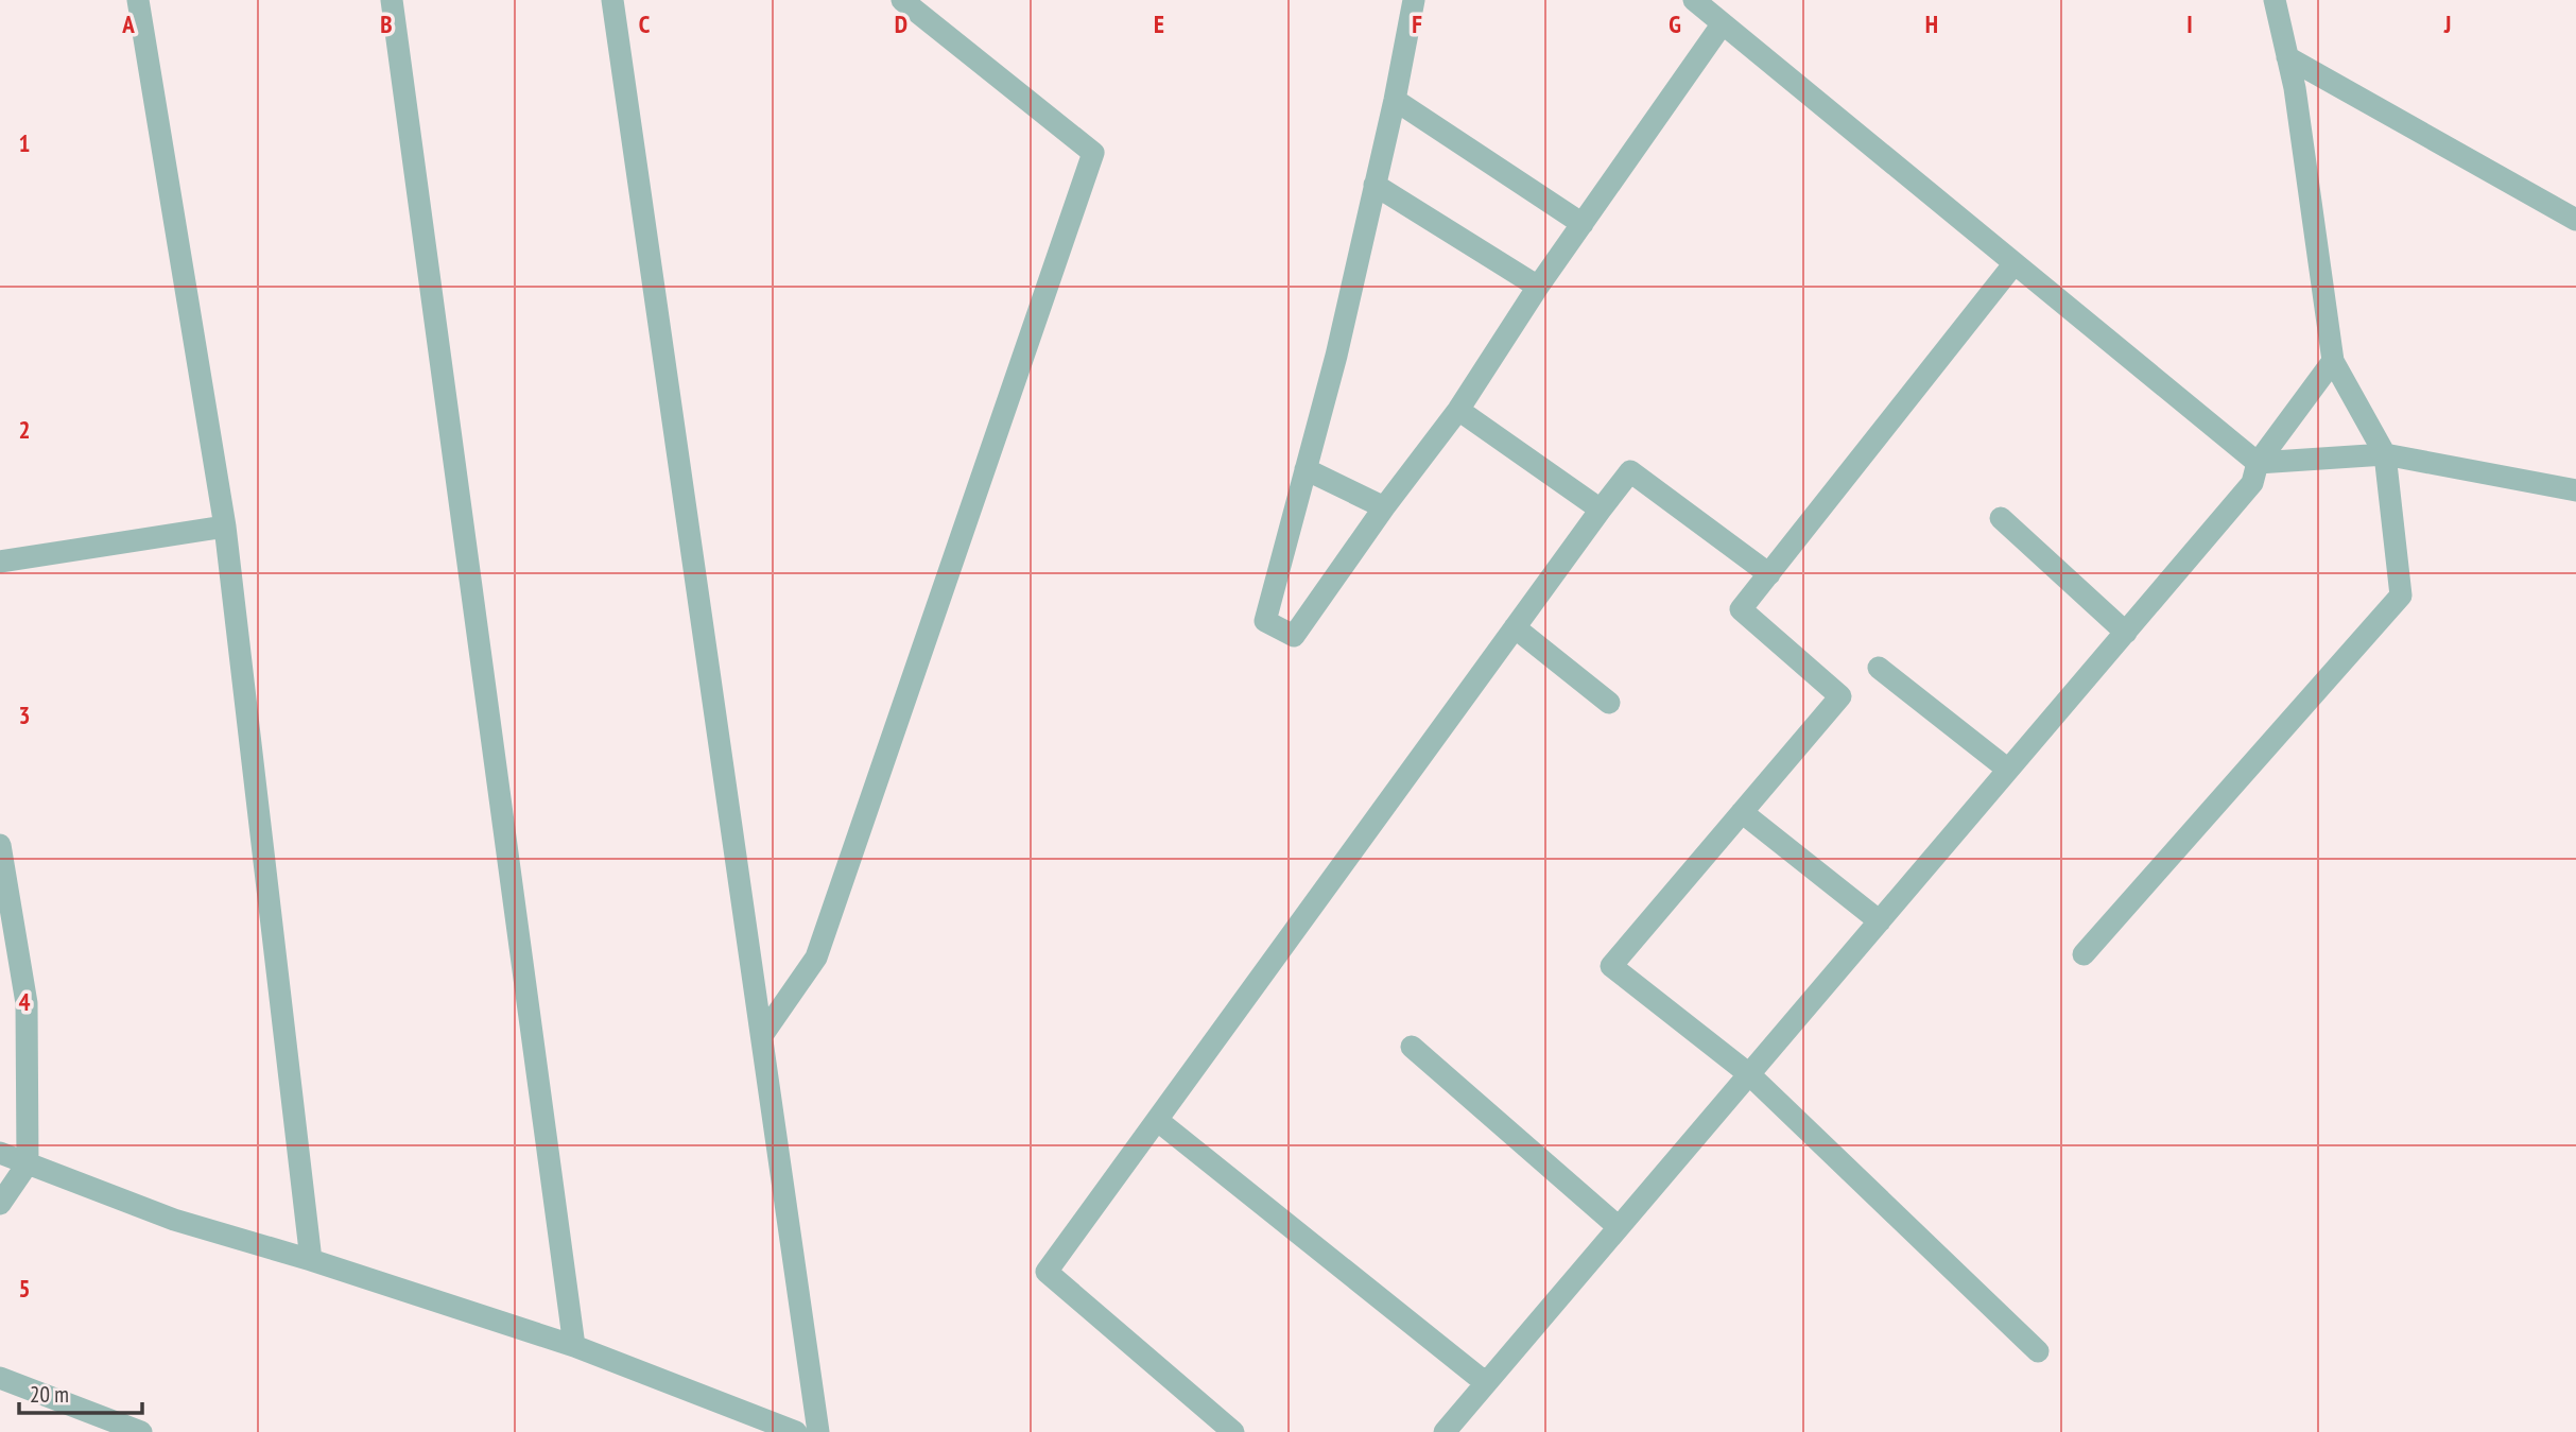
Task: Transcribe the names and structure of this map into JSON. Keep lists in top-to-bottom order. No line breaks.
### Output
{"scale_bar":"20 m","grid":{"columns":["A","B","C","D","E","F","G","H","I","J"],"rows":["1","2","3","4","5"]}}
